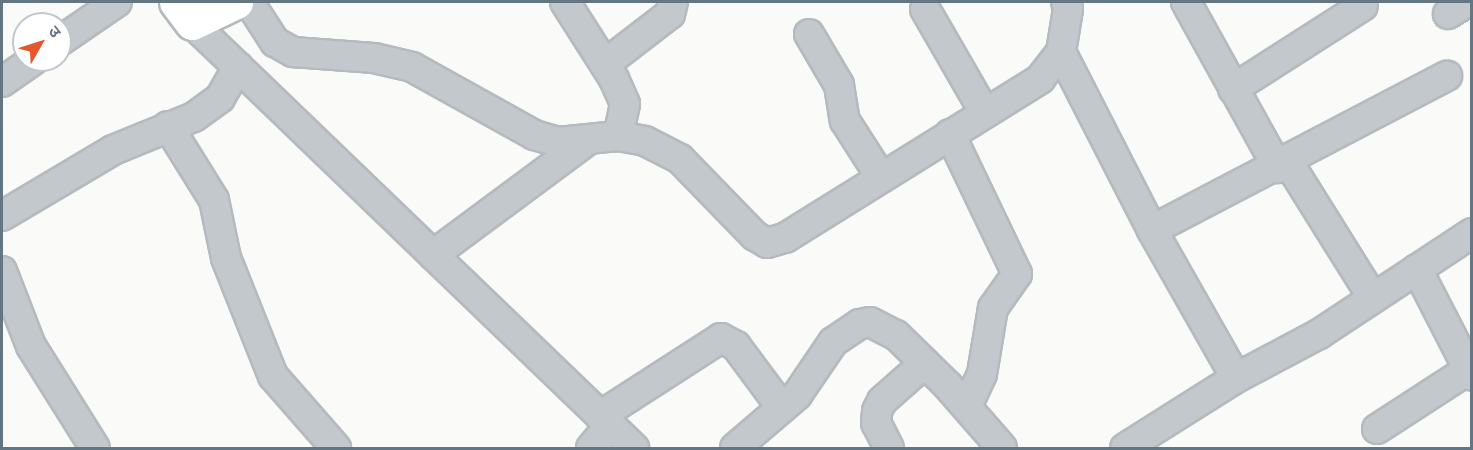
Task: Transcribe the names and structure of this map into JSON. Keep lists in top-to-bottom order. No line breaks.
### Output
{"north":"top right"}
